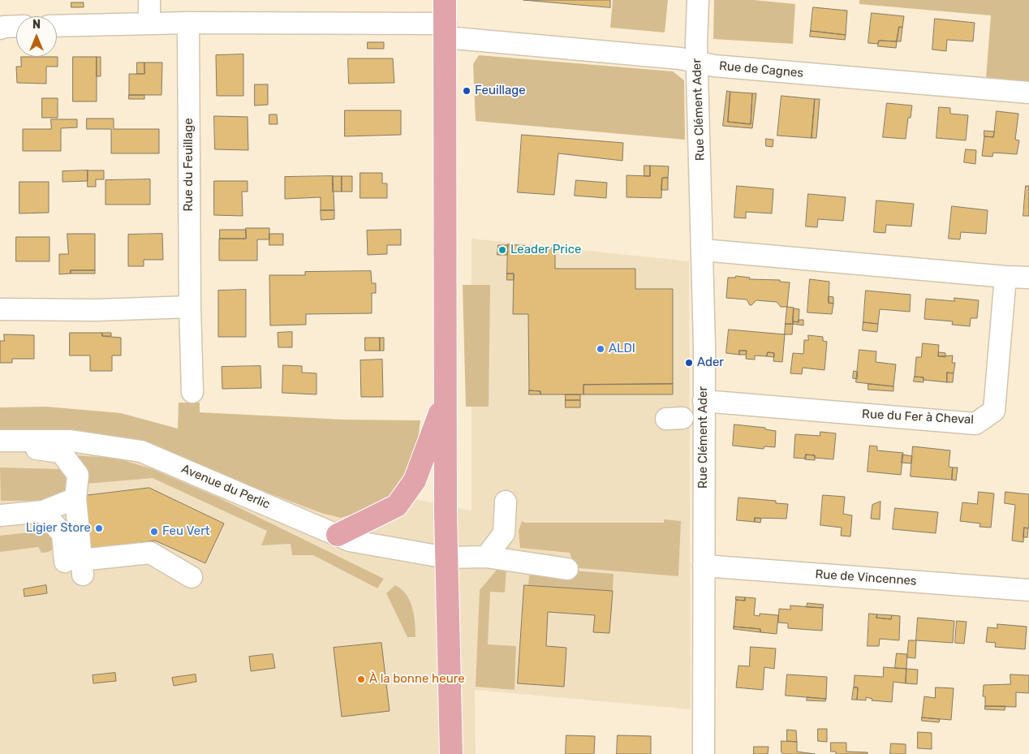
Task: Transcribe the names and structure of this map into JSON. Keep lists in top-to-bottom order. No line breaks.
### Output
{"streets":{"street":["Rue de Cagnes","Rue Clément Ader","Rue du Feuillage","Rue du Fer à Cheval","Avenue du Perlic","Rue de Vincennes"]},"crossings":[["Rue de Cagnes","Rue Clément Ader"],["Rue Clément Ader","Rue du Fer à Cheval"],["Rue Clément Ader","Rue de Vincennes"]],"places":["Feuillage","Leader Price","ALDI","Ader","Ligier Store","Feu Vert","À la bonne heure"],"north":"top"}
